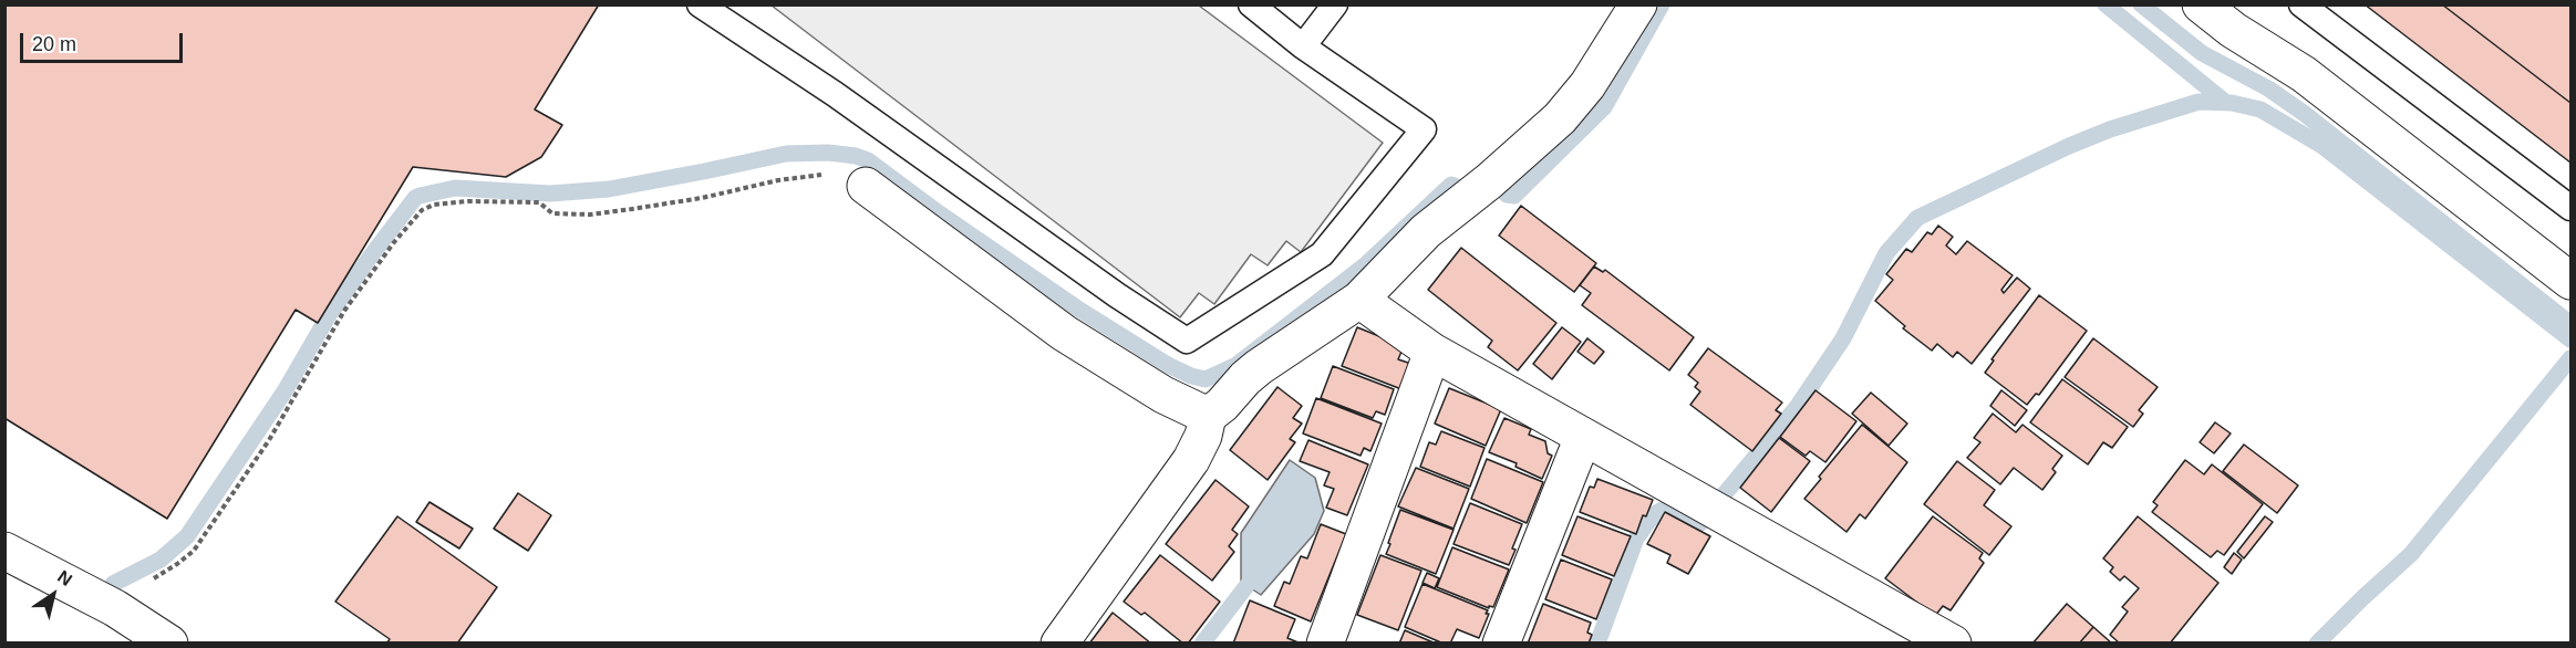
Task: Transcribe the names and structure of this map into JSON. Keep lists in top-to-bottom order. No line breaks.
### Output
{"scale_bar":"20 m","north":"top right"}
